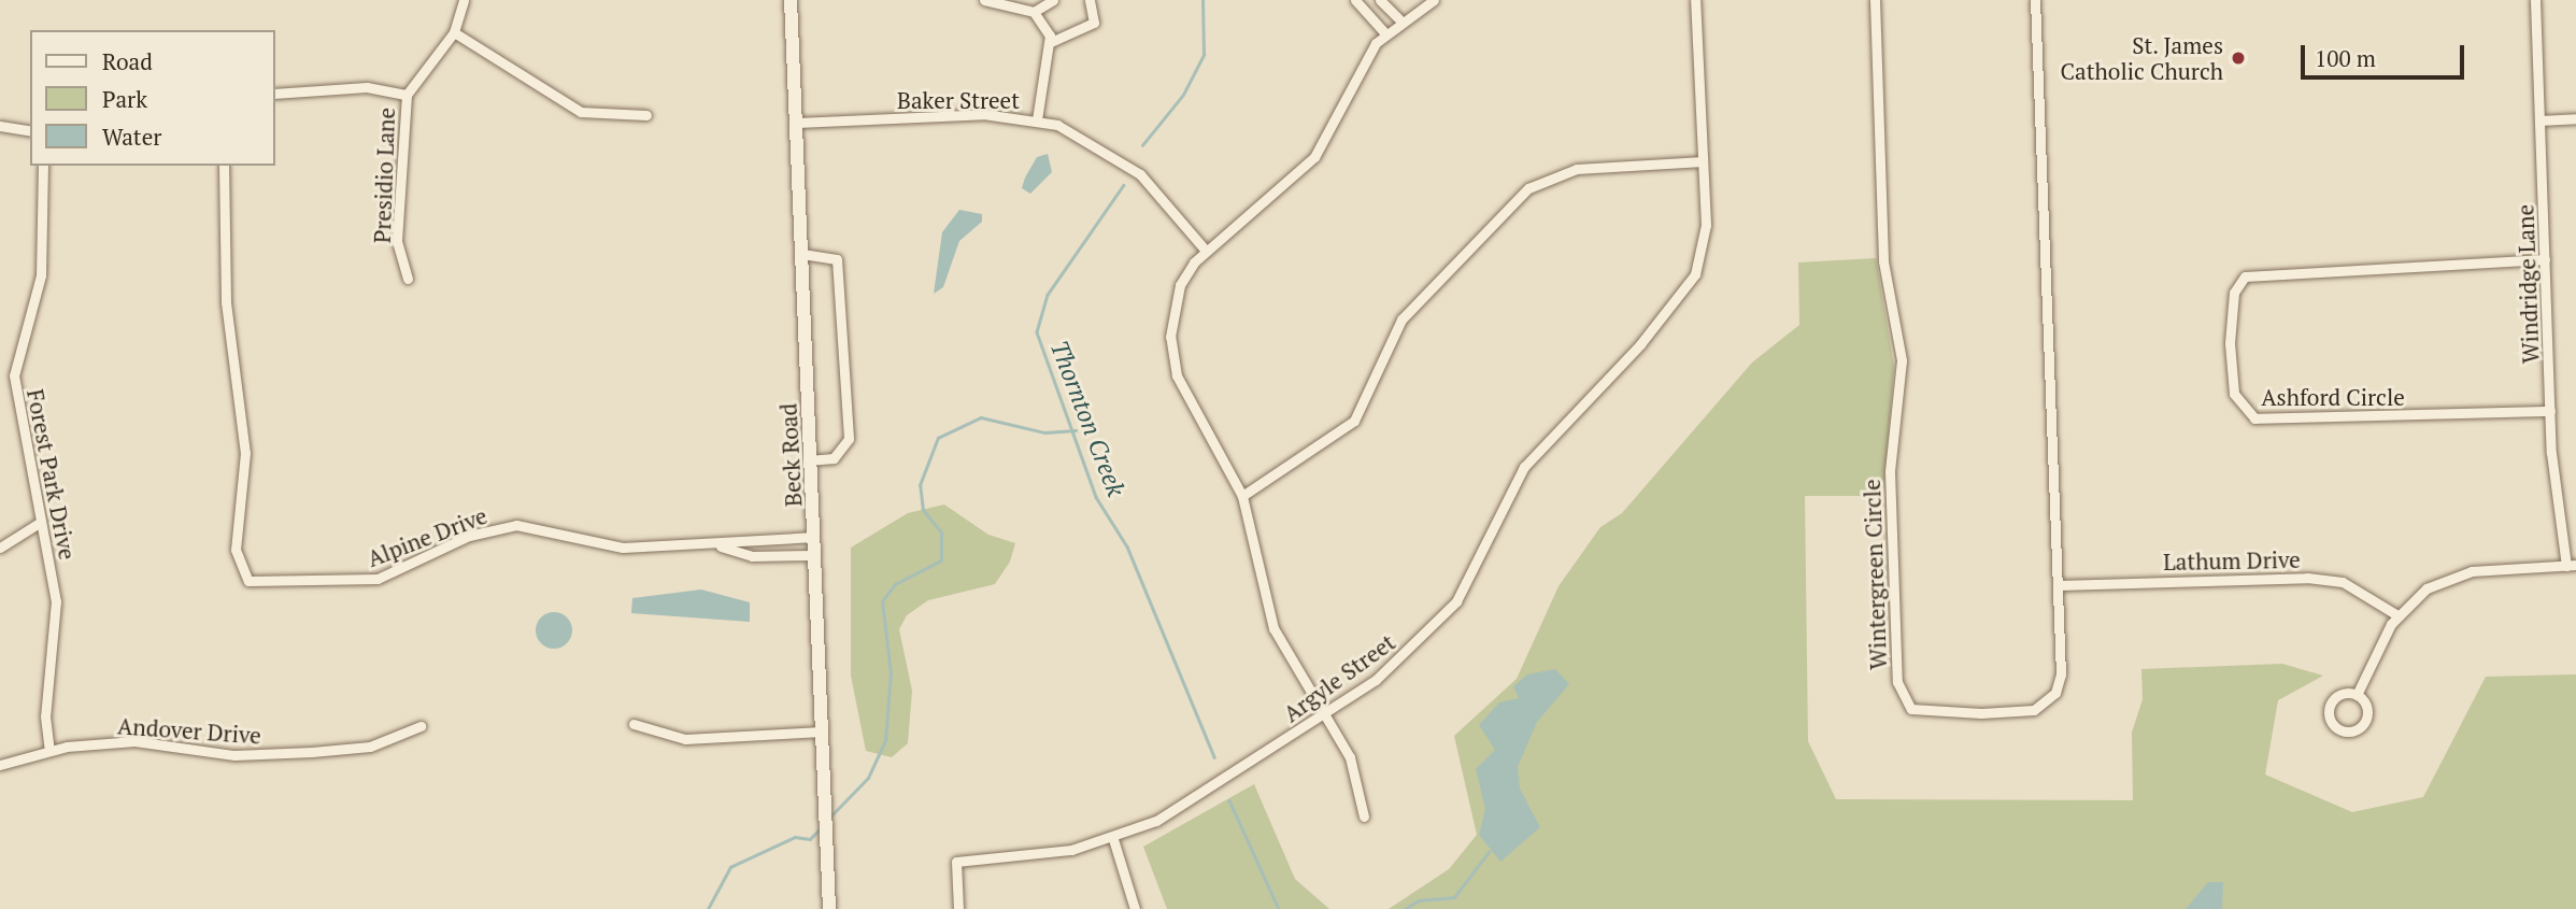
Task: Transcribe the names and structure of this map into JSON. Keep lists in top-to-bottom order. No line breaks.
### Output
{"streets":{"main road":["Beck Road"],"street":["Baker Street","Presidio Lane","Windridge Lane","Ashford Circle","Forest Park Drive","Alpine Drive","Lathum Drive","Wintergreen Circle","Argyle Street","Andover Drive"]},"crossings":[["Baker Street","Beck Road"],["Windridge Lane","Ashford Circle"],["Beck Road","Alpine Drive"],["Forest Park Drive","Andover Drive"],["Lathum Drive","Wintergreen Circle"]],"water":["Thornton Creek"],"places":["St. James Catholic Church"],"legend":["Road","Park","Water"],"scale_bar":"100 m"}
